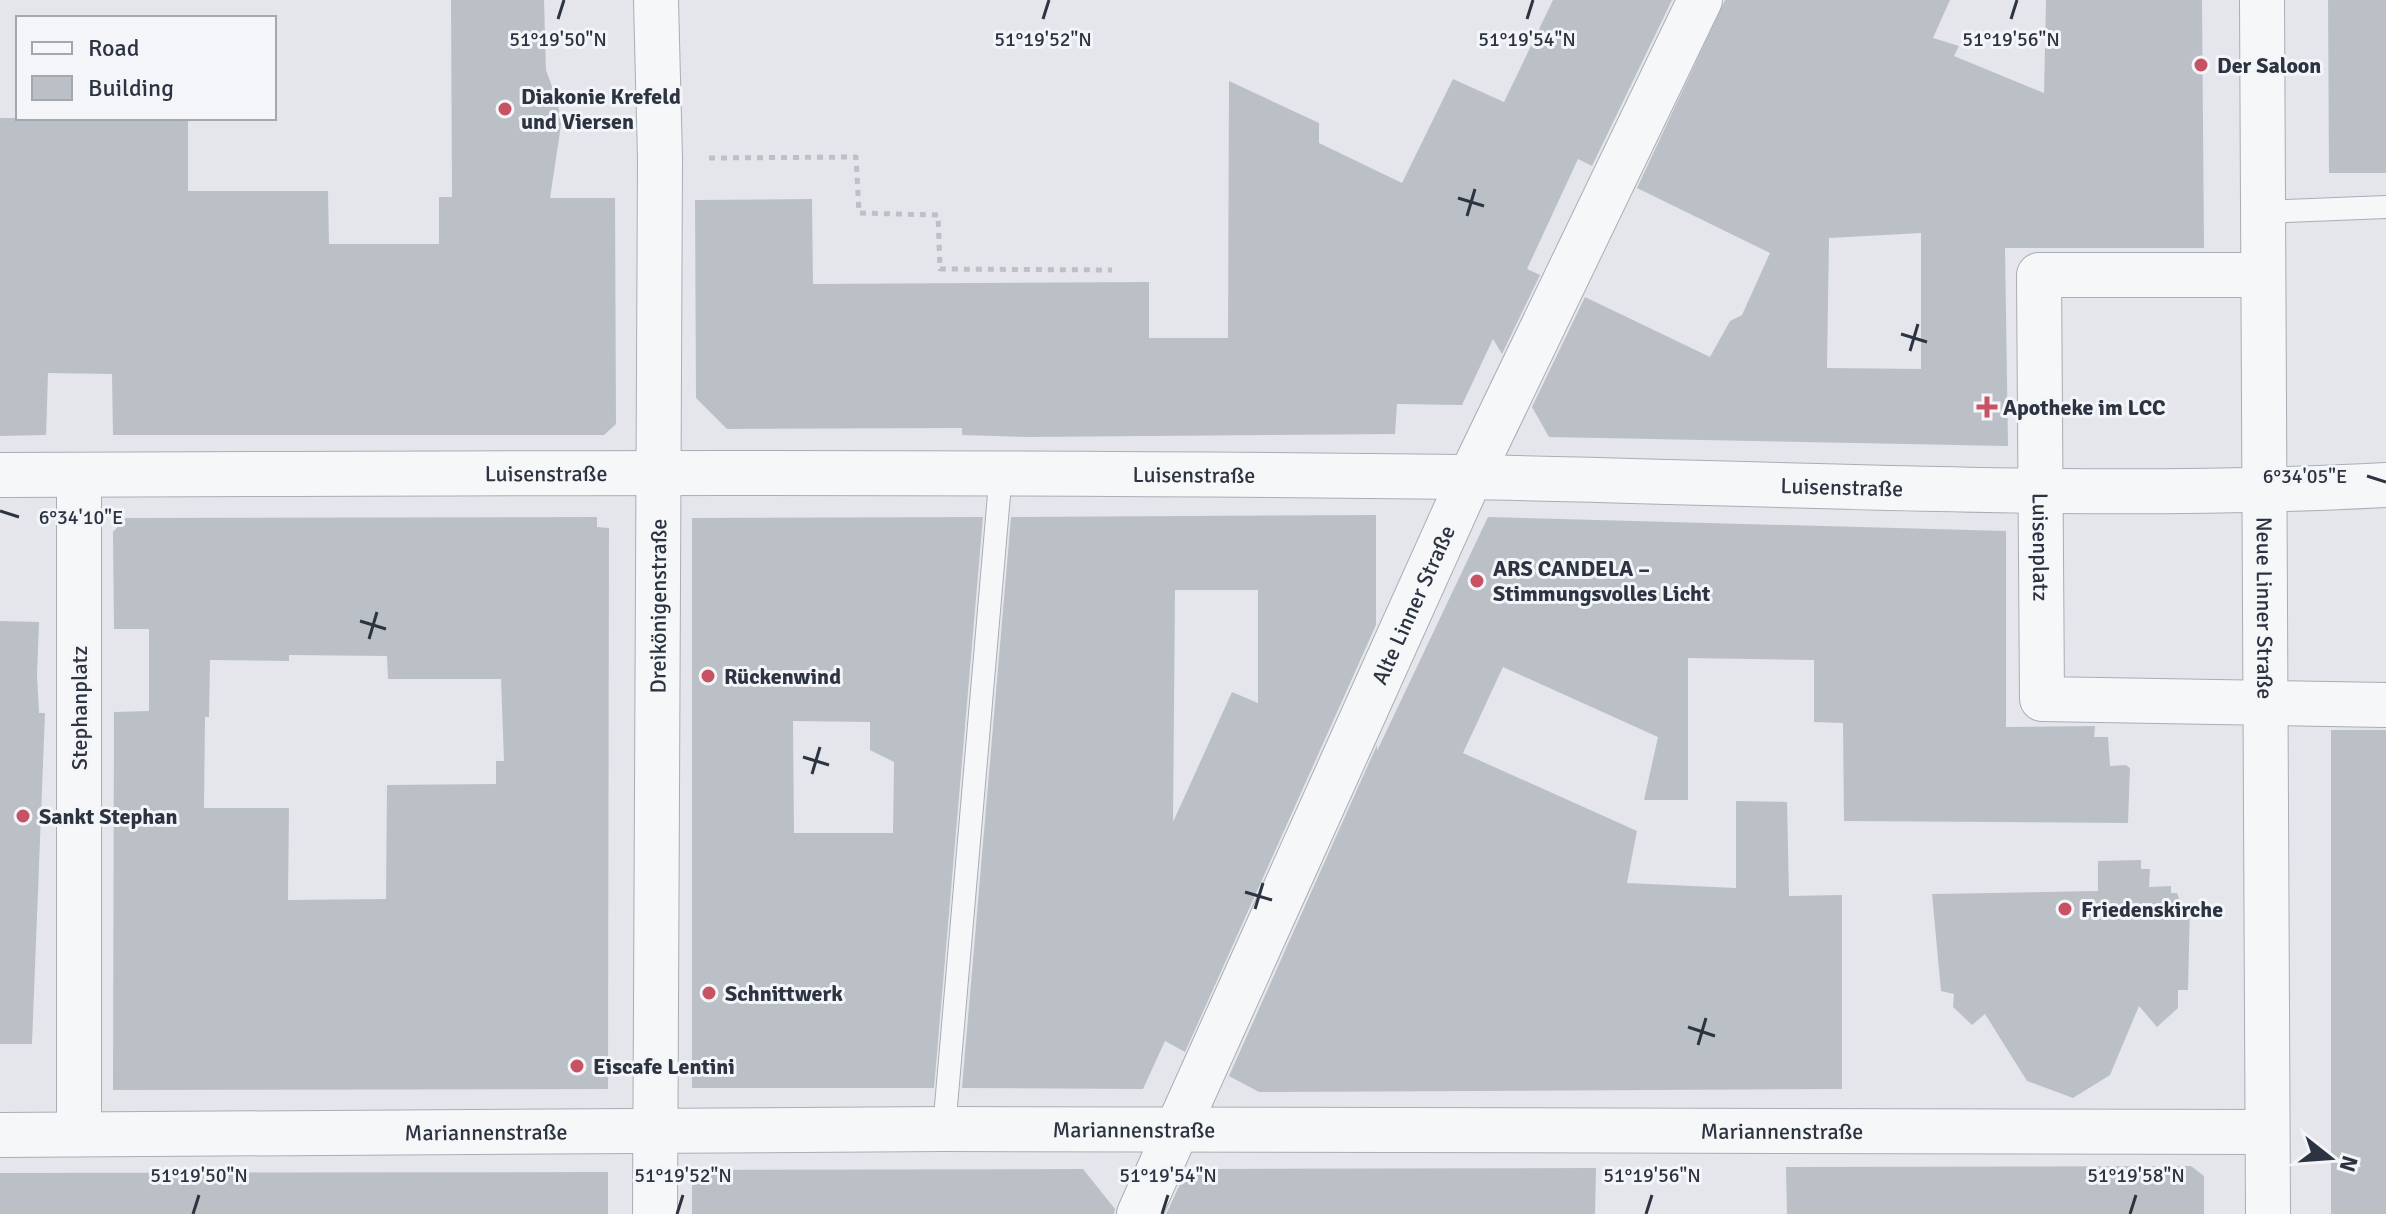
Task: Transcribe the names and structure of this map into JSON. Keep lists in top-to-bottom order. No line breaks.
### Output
{"streets":{"street":["Luisenstraße","Luisenplatz","Alte Linner Straße","Dreikönigenstraße","Neue Linner Straße","Stephanplatz","Mariannenstraße"]},"crossings":[["Luisenstraße","Luisenplatz"],["Luisenstraße","Alte Linner Straße"],["Luisenstraße","Dreikönigenstraße"],["Luisenstraße","Neue Linner Straße"],["Luisenstraße","Stephanplatz"],["Luisenplatz","Neue Linner Straße"],["Alte Linner Straße","Mariannenstraße"],["Dreikönigenstraße","Mariannenstraße"],["Neue Linner Straße","Mariannenstraße"],["Stephanplatz","Mariannenstraße"]],"places":{"other":["Der Saloon","Diakonie Krefeld und Viersen","ARS CANDELA – Stimmungsvolles Licht","Rückenwind","Sankt Stephan","Friedenskirche","Schnittwerk","Eiscafe Lentini"],"health":["Apotheke im LCC"]},"legend":["Road","Building"],"north":"right","coordinates":["51°19'50\"N","51°19'52\"N","51°19'54\"N","51°19'56\"N","6°34'05\"E","6°34'10\"E","51°19'58\"N"]}
